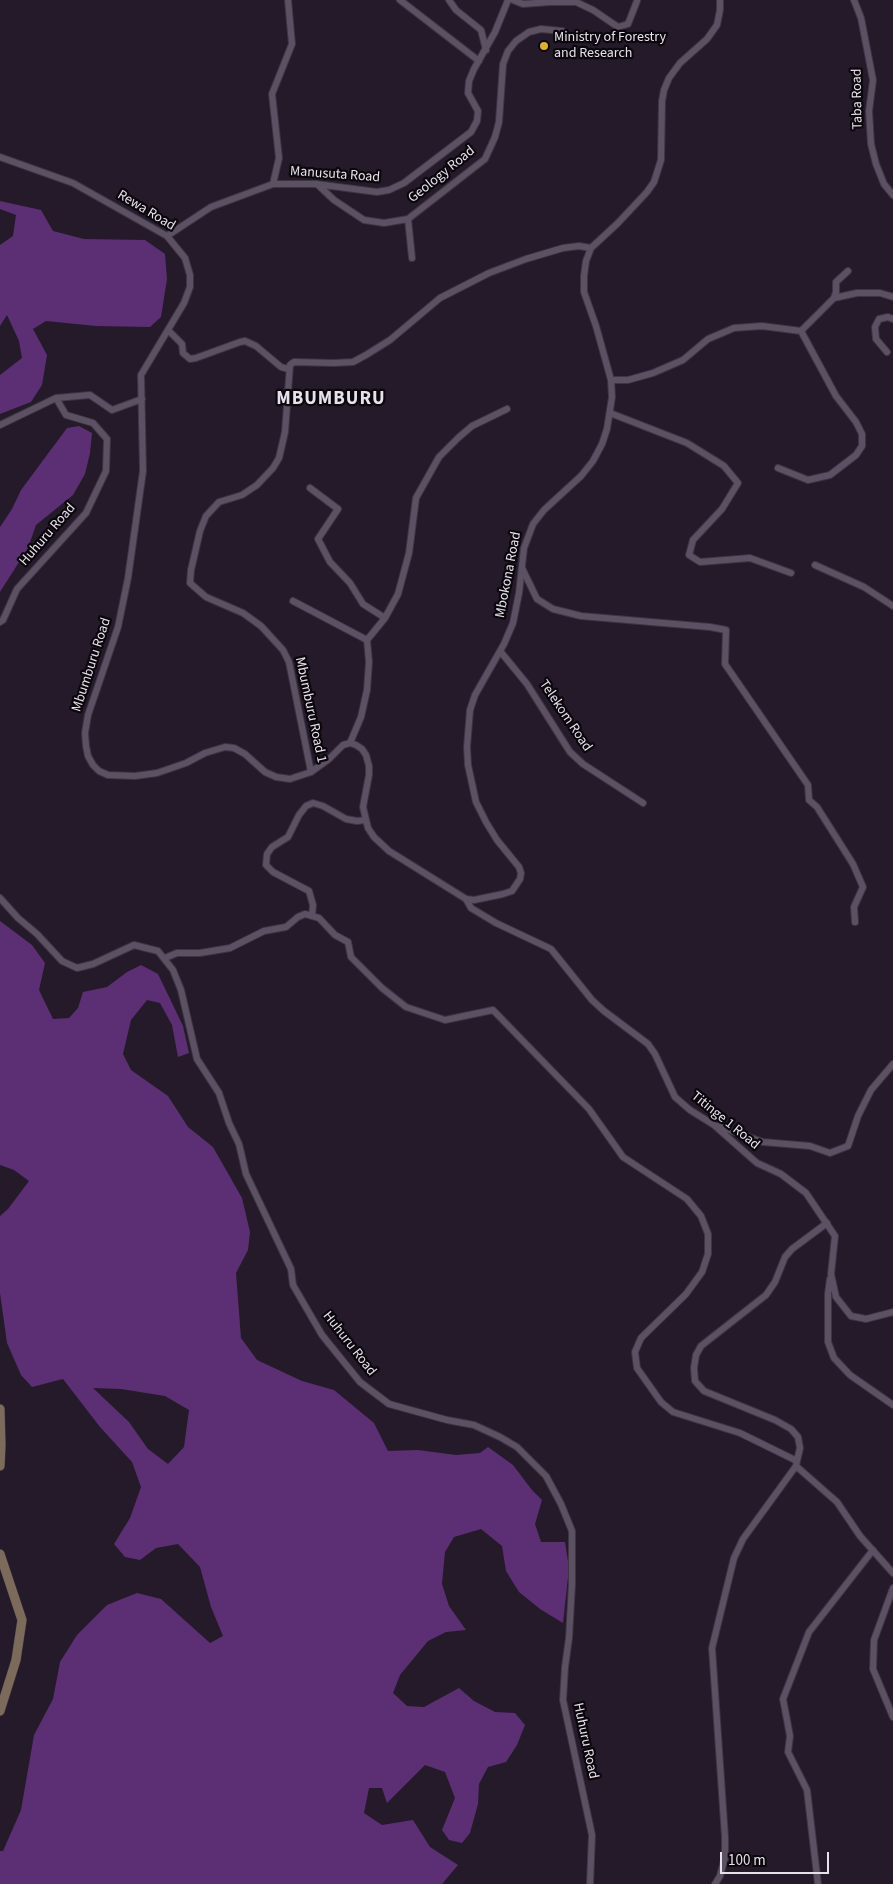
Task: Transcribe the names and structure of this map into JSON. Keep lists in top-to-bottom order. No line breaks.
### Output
{"streets":{"street":["Taba Road","Manusuta Road","Geology Road","Rewa Road","Huhuru Road","Mbokona Road","Mbumburu Road","Mbumburu Road 1","Telekom Road","Titinge 1 Road"]},"crossings":[["Manusuta Road","Geology Road"],["Rewa Road","Mbumburu Road"],["Mbokona Road","Telekom Road"],["Mbokona Road","Titinge 1 Road"],["Mbumburu Road","Mbumburu Road 1"]],"districts":["MBUMBURU"],"places":["Ministry of Forestry and Research"],"scale_bar":"100 m"}
